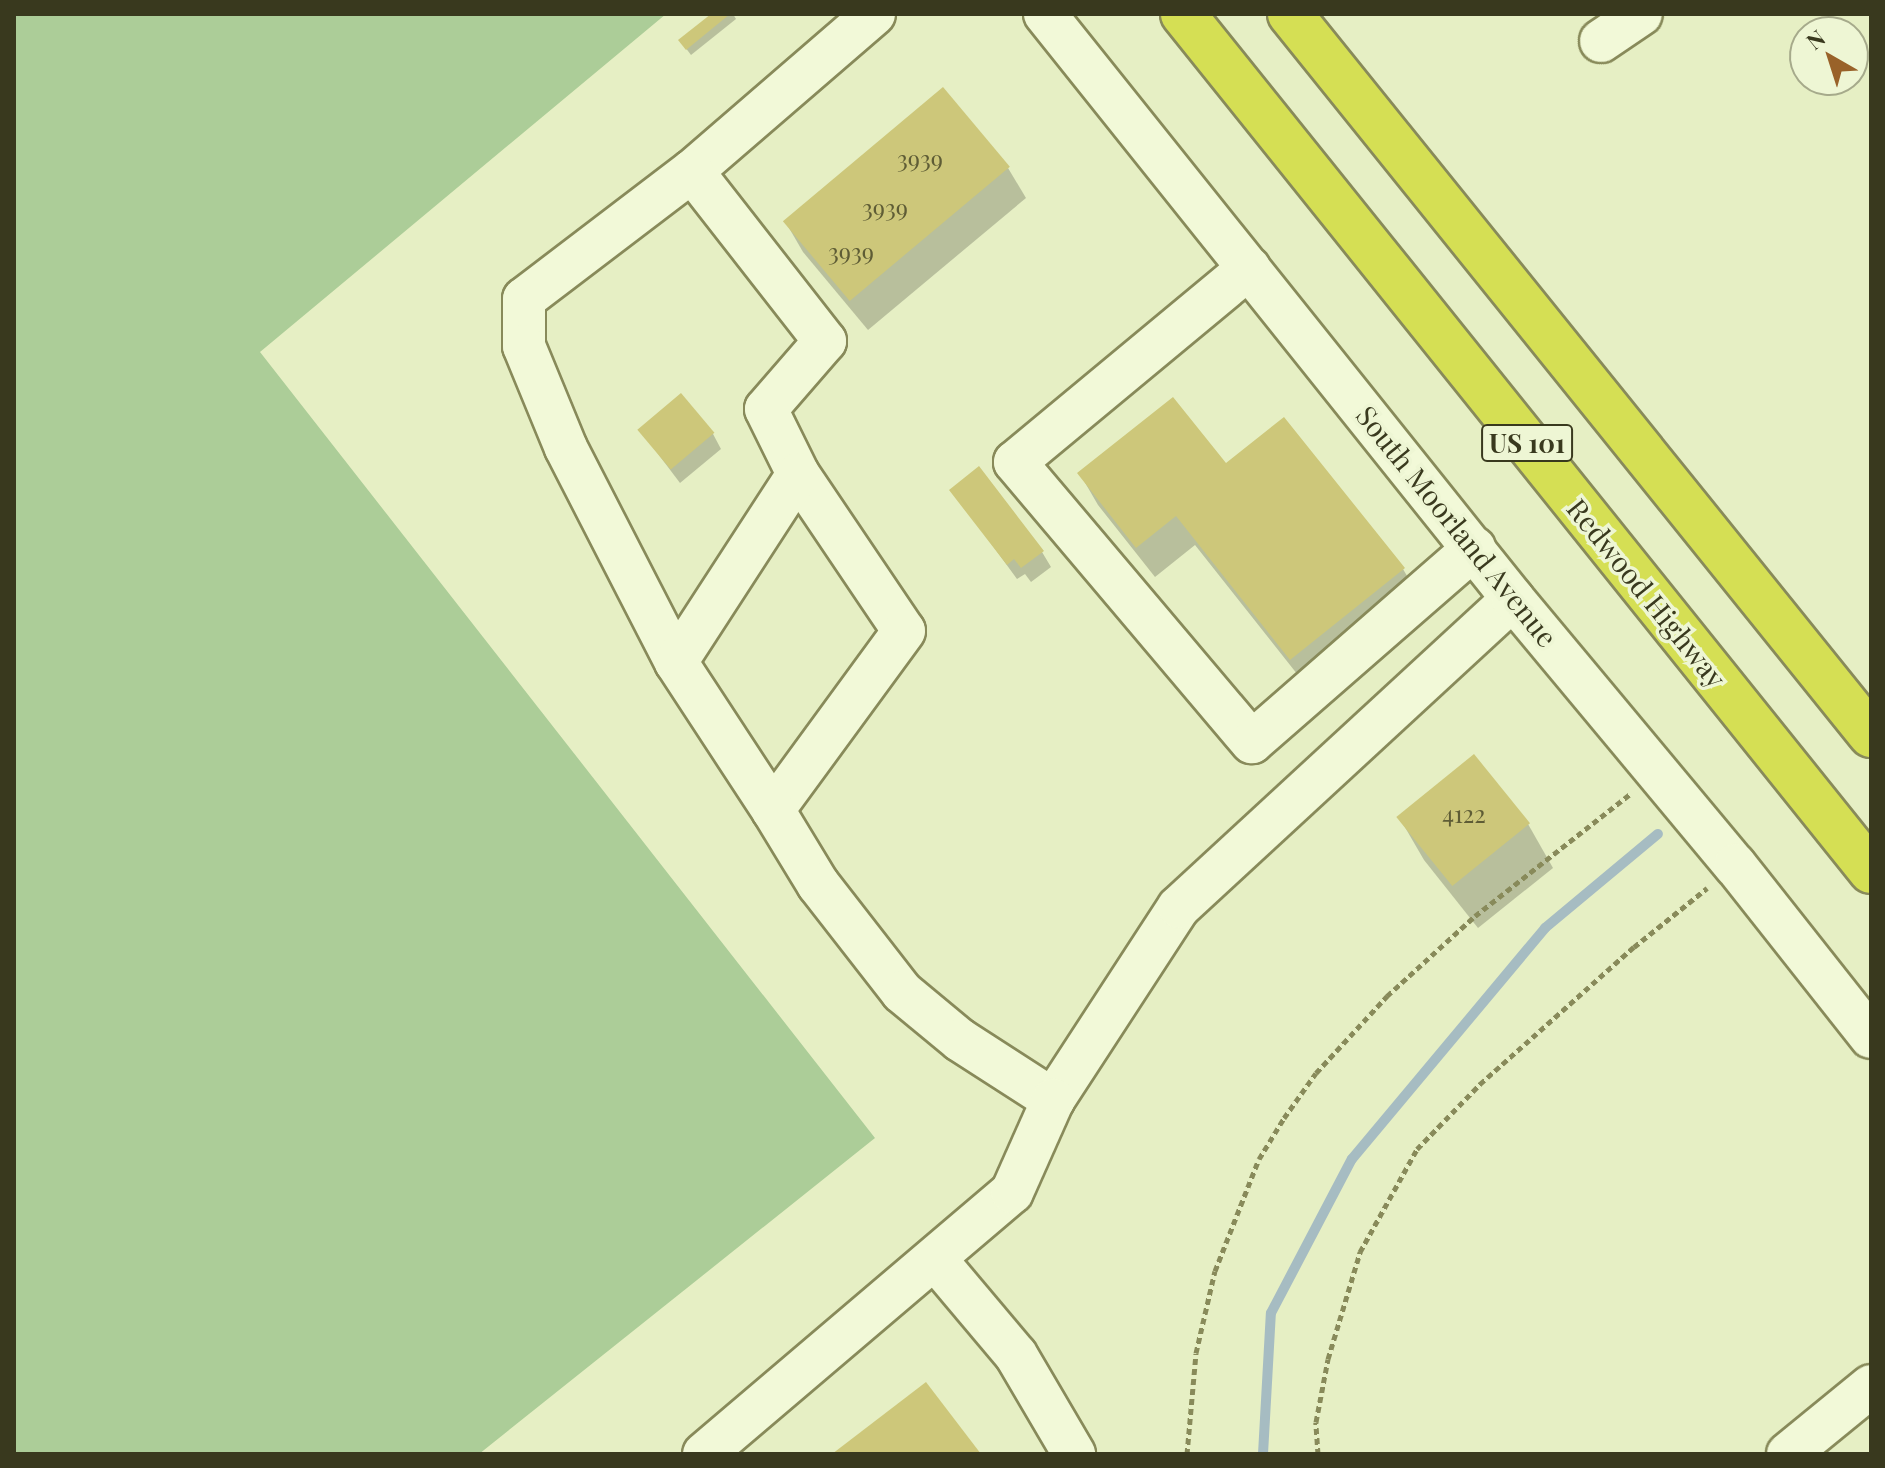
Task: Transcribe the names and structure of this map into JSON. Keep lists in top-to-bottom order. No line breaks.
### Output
{"streets":{"highway":["US 101","Redwood Highway"],"street":["South Moorland Avenue"]},"house_numbers":["3939","3939","3939","4122"],"north":"top left"}
